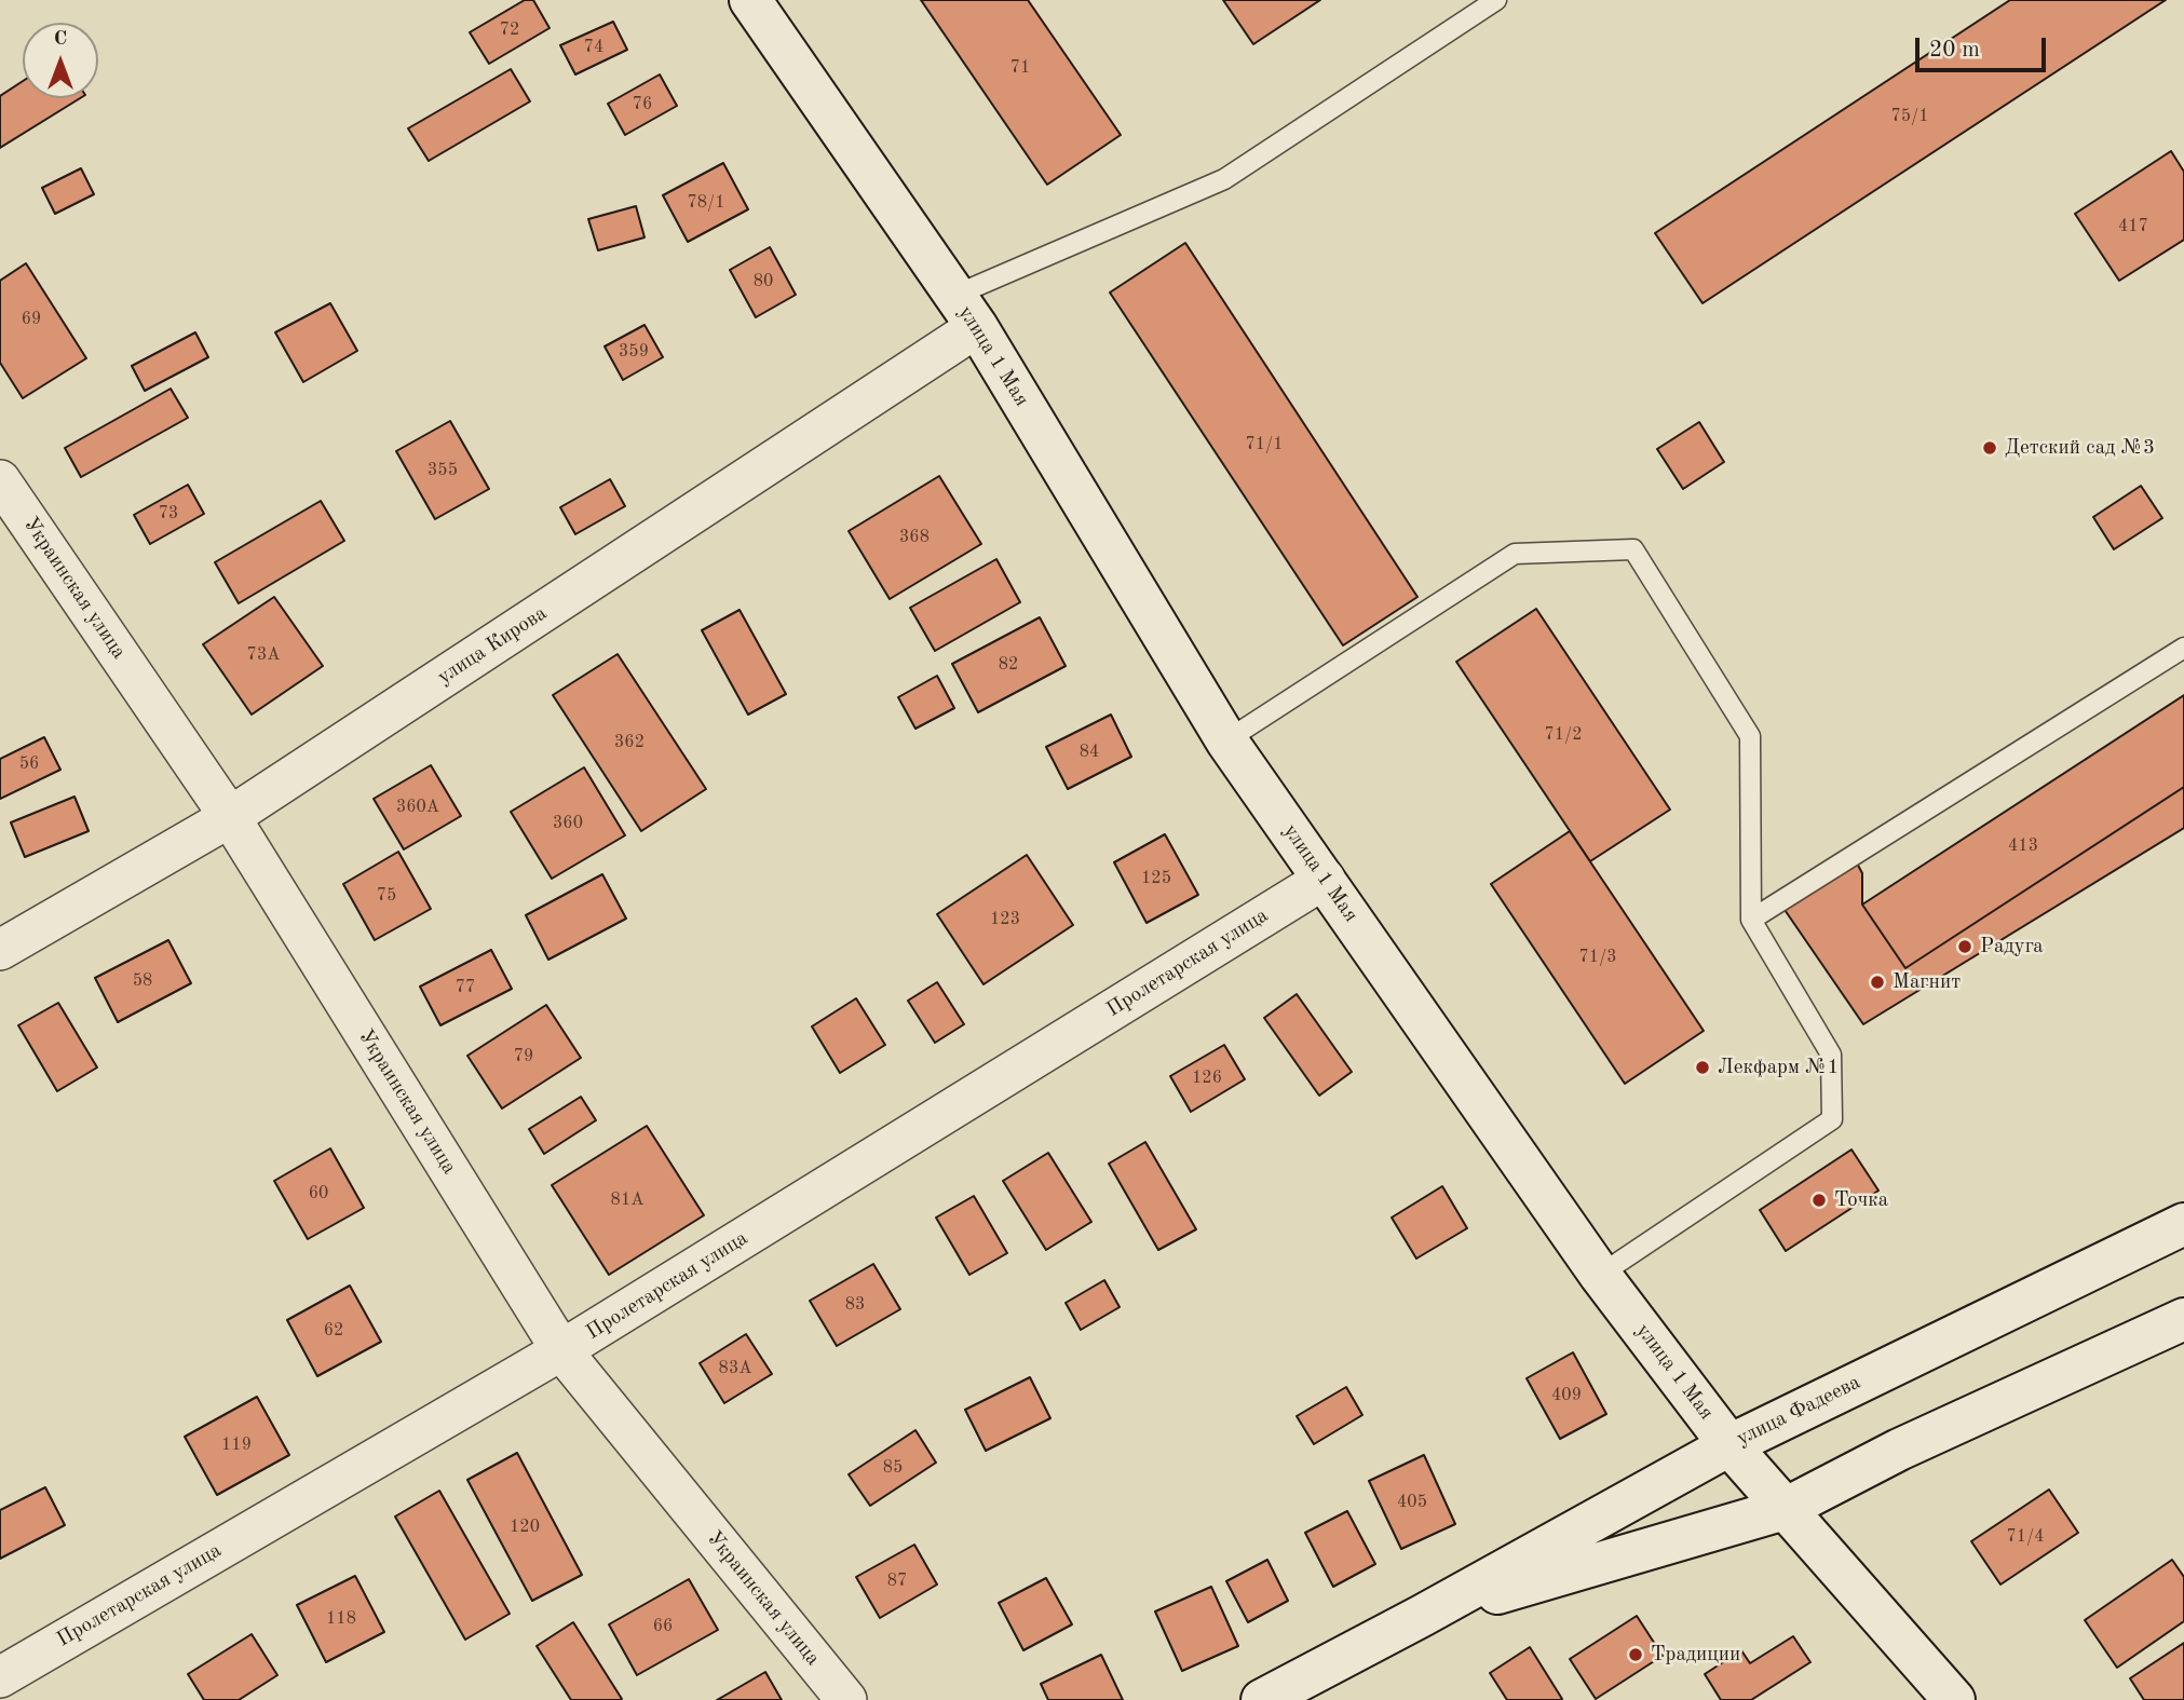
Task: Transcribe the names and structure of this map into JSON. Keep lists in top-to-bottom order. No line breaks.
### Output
{"streets":{"street":["улица 1 Мая","Украинская улица","улица Кирова","Пролетарская улица","улица Фадеева"]},"crossings":[["улица 1 Мая","улица Кирова"],["улица 1 Мая","Пролетарская улица"],["улица 1 Мая","улица Фадеева"],["Украинская улица","улица Кирова"],["Украинская улица","Пролетарская улица"]],"places":["Детский сад №3","Радуга","Магнит","Лекфарм №1","Точка","Традиции"],"house_numbers":["72","74","71","76","75/1","78/1","417","80","69","359","71/1","355","73","368","73А","82","71/2","362","84","56","360А","360","413","125","75","123","71/3","58","77","79","126","60","81А","83","62","83А","409","119","85","405","120","71/4","87","118","66"],"scale_bar":"20 m","north":"top"}
